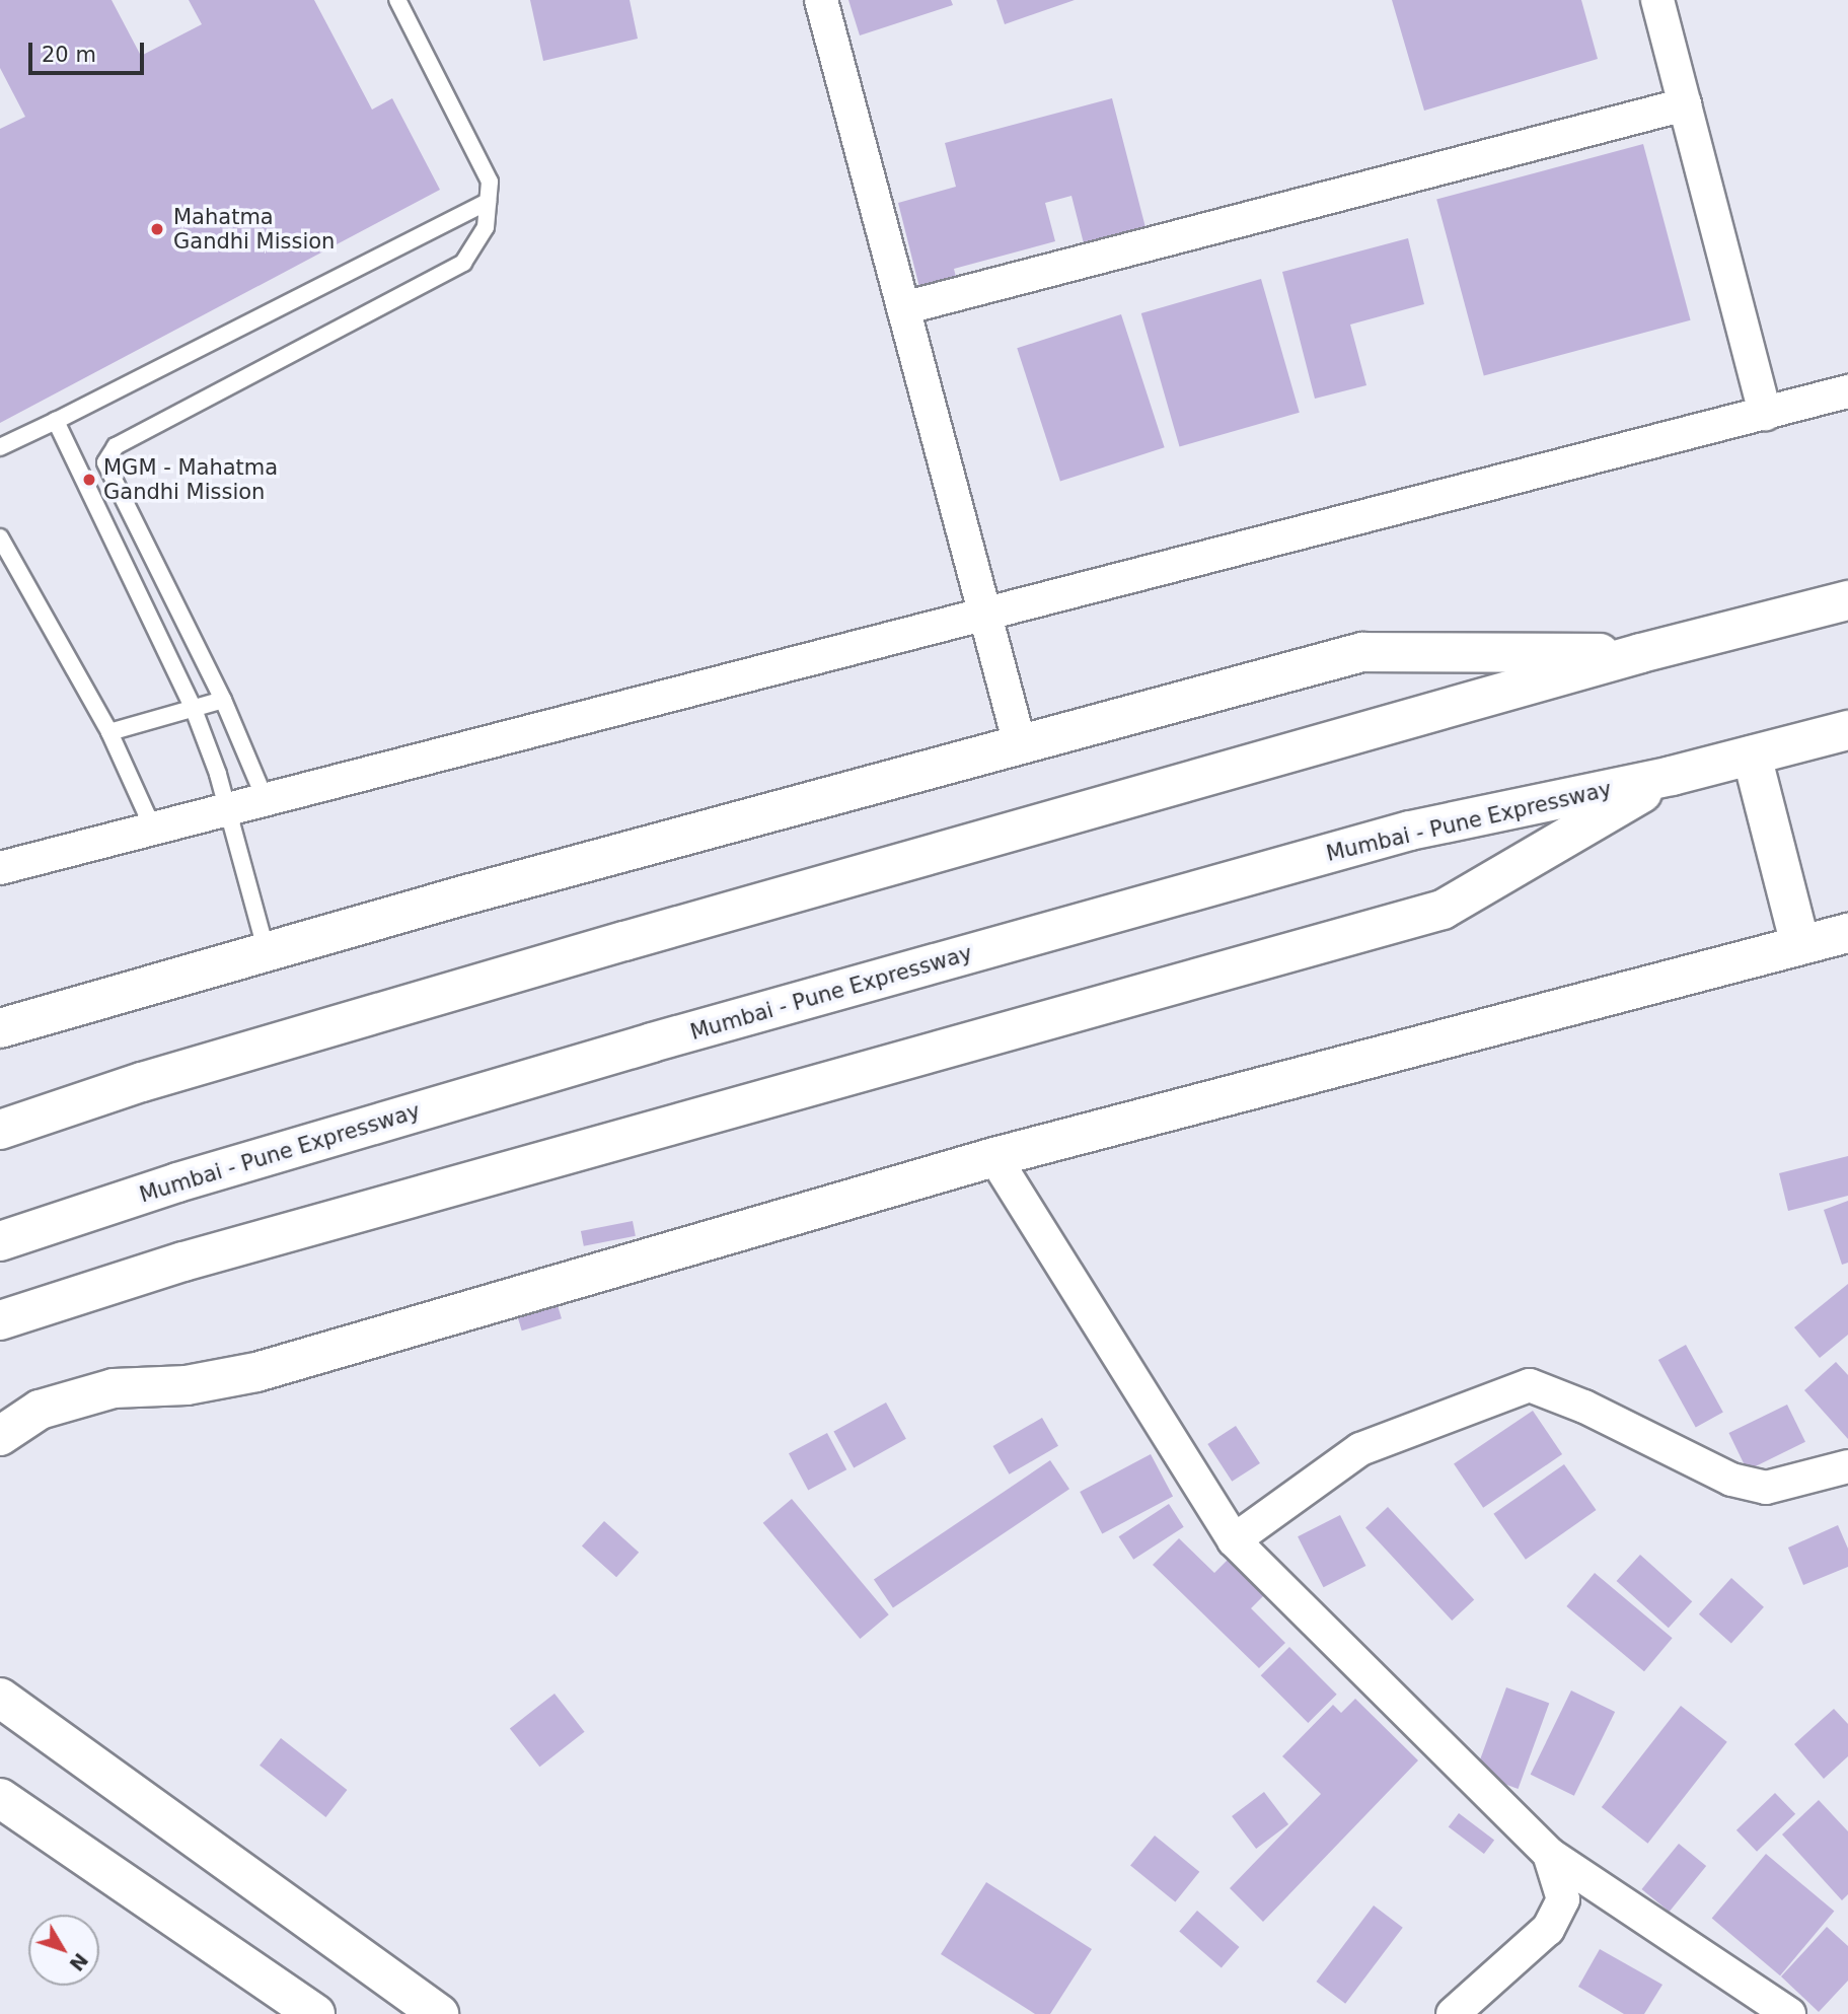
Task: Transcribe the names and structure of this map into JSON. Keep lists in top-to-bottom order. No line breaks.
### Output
{"streets":{"main road":["Mumbai - Pune Expressway"]},"places":["Mahatma Gandhi Mission","MGM - Mahatma Gandhi Mission"],"scale_bar":"20 m","north":"bottom right"}
